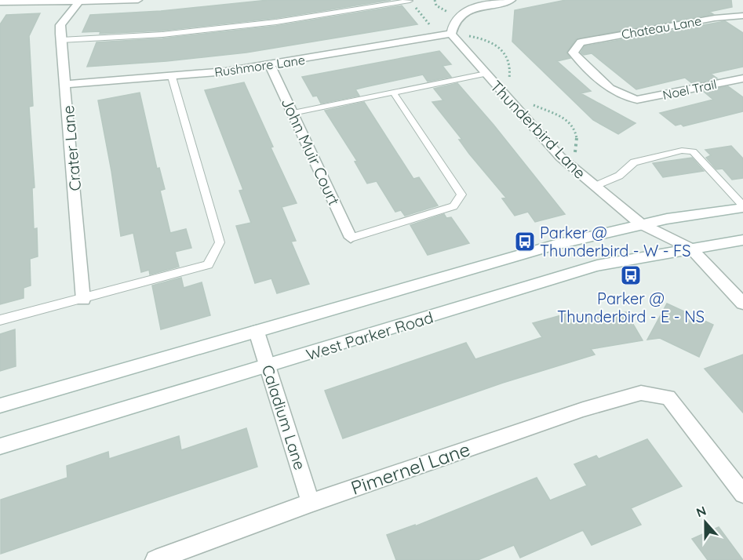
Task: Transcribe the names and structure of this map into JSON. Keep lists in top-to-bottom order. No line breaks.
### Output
{"streets":{"street":["Chateau Lane","Rushmore Lane","Noel Trail","Thunderbird Lane","Crater Lane","John Muir Court","West Parker Road","Caladium Lane","Pimernel Lane"]},"crossings":[["Chateau Lane","Noel Trail"],["Rushmore Lane","Thunderbird Lane"],["Rushmore Lane","Crater Lane"],["Rushmore Lane","John Muir Court"],["Thunderbird Lane","West Parker Road"],["West Parker Road","Caladium Lane"],["Caladium Lane","Pimernel Lane"]],"places":{"bus stop":["Parker @ Thunderbird - W - FS","Parker @ Thunderbird - E - NS"]},"north":"top"}
